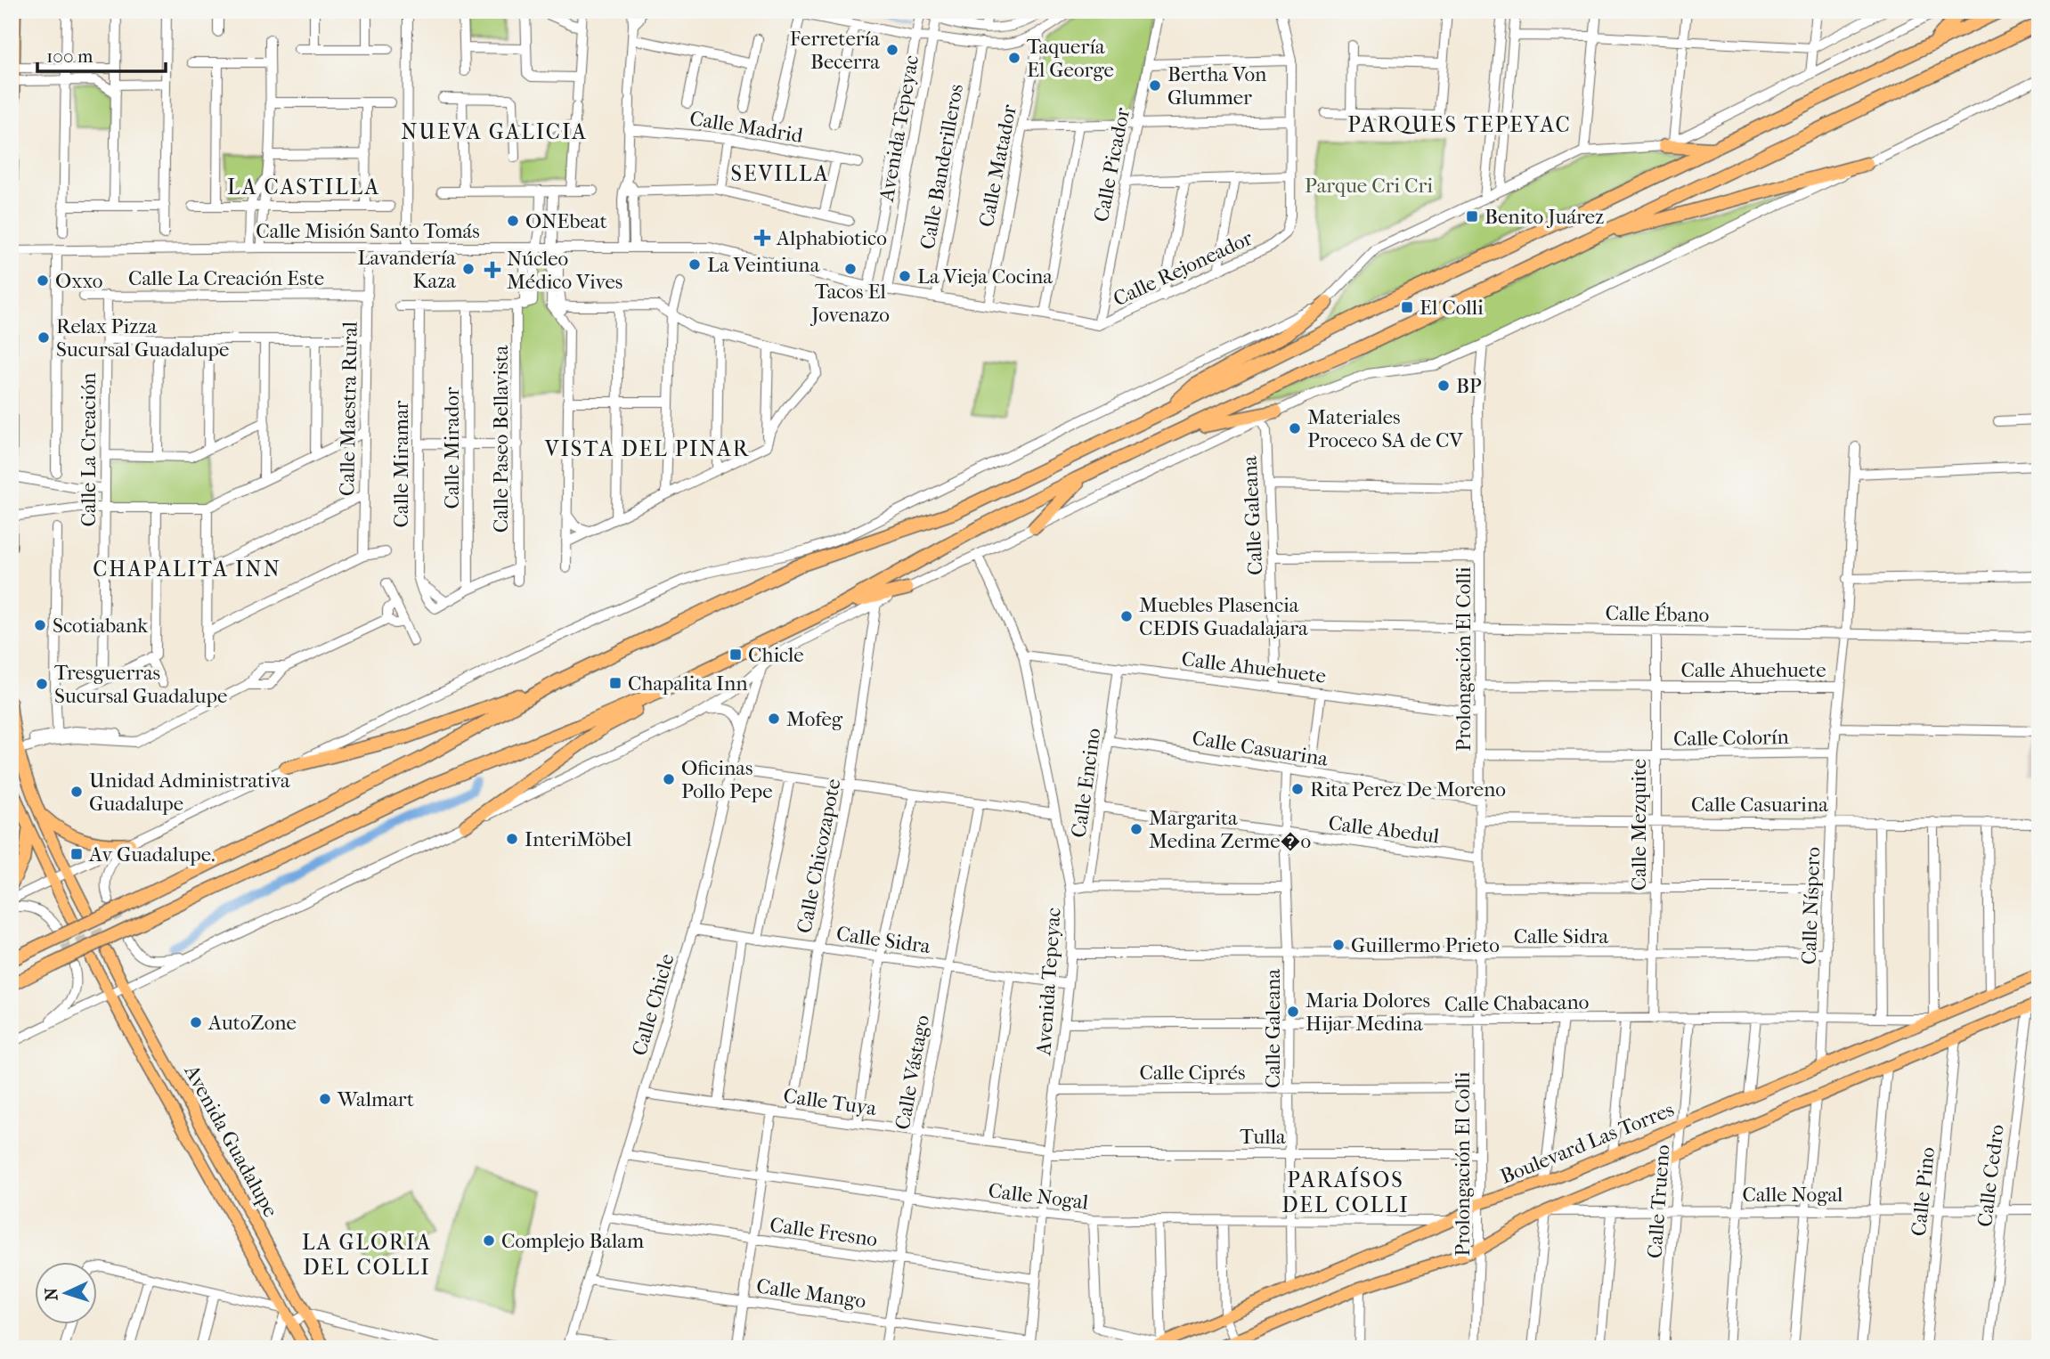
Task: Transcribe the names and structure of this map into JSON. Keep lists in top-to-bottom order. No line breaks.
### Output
{"streets":{"main road":["Avenida Guadalupe","Boulevard Las Torres"],"street":["Calle Madrid","Avenida Tepeyac","Calle Picador","Calle Matador","Calle Banderilleros","Calle Misión Santo Tomás","Calle Rejoneador","Calle La Creación Este","Calle Maestra Rural","Calle Paseo Bellavista","Calle Mirador","Calle La Creación","Calle Miramar","Calle Galeana","Calle Ébano","Prolongación El Colli","Calle Ahuehuete","Calle Colorín","Calle Casuarina","Calle Encino","Calle Mezquite","Calle Abedul","Calle Chicozapote","Calle Níspero","Calle Sidra","Calle Chabacano","Calle Chicle","Calle Vástago","Calle Ciprés","Calle Tuya","Tulla","Calle Cedro","Calle Pino","Calle Nogal","Calle Trueno","Calle Fresno","Calle Mango"]},"crossings":[["Avenida Tepeyac","Calle Misión Santo Tomás"],["Avenida Tepeyac","Calle Rejoneador"],["Avenida Tepeyac","Calle Ahuehuete"],["Avenida Tepeyac","Calle Sidra"],["Avenida Tepeyac","Calle Chabacano"],["Avenida Tepeyac","Calle Ciprés"],["Avenida Tepeyac","Calle Tuya"],["Avenida Tepeyac","Tulla"],["Avenida Tepeyac","Calle Nogal"],["Avenida Tepeyac","Calle Fresno"],["Avenida Tepeyac","Calle Mango"],["Calle Picador","Calle Rejoneador"],["Calle Matador","Calle Rejoneador"],["Calle Banderilleros","Calle Rejoneador"],["Calle Misión Santo Tomás","Calle Rejoneador"],["Calle Misión Santo Tomás","Calle Paseo Bellavista"],["Calle La Creación Este","Calle Maestra Rural"],["Calle La Creación Este","Calle La Creación"],["Calle Mirador","Calle Miramar"],["Calle Galeana","Calle Ébano"],["Calle Galeana","Calle Ahuehuete"],["Calle Galeana","Calle Casuarina"],["Calle Galeana","Calle Abedul"],["Calle Galeana","Calle Sidra"],["Calle Galeana","Calle Chabacano"],["Calle Galeana","Calle Ciprés"],["Calle Galeana","Tulla"],["Calle Galeana","Boulevard Las Torres"],["Calle Galeana","Calle Nogal"],["Calle Ébano","Prolongación El Colli"],["Calle Ébano","Calle Mezquite"],["Calle Ébano","Calle Níspero"],["Prolongación El Colli","Calle Ahuehuete"],["Prolongación El Colli","Calle Colorín"],["Prolongación El Colli","Calle Casuarina"],["Prolongación El Colli","Calle Abedul"],["Prolongación El Colli","Calle Sidra"],["Prolongación El Colli","Calle Chabacano"],["Prolongación El Colli","Calle Ciprés"],["Prolongación El Colli","Tulla"],["Prolongación El Colli","Boulevard Las Torres"],["Calle Ahuehuete","Calle Encino"],["Calle Ahuehuete","Calle Mezquite"],["Calle Ahuehuete","Calle Níspero"],["Calle Colorín","Calle Mezquite"],["Calle Colorín","Calle Níspero"],["Calle Casuarina","Calle Encino"],["Calle Casuarina","Calle Mezquite"],["Calle Casuarina","Calle Níspero"],["Calle Encino","Calle Abedul"],["Calle Mezquite","Calle Sidra"],["Calle Mezquite","Calle Chabacano"],["Calle Chicozapote","Calle Sidra"],["Calle Chicozapote","Calle Tuya"],["Calle Níspero","Calle Sidra"],["Calle Níspero","Calle Chabacano"],["Calle Níspero","Boulevard Las Torres"],["Calle Sidra","Calle Chicle"],["Calle Sidra","Calle Vástago"],["Calle Chabacano","Boulevard Las Torres"],["Calle Chabacano","Calle Trueno"],["Calle Chicle","Calle Tuya"],["Calle Chicle","Calle Nogal"],["Calle Chicle","Calle Fresno"],["Calle Chicle","Calle Mango"],["Calle Vástago","Calle Tuya"],["Calle Vástago","Calle Nogal"],["Calle Vástago","Calle Fresno"],["Calle Vástago","Calle Mango"],["Calle Tuya","Tulla"],["Boulevard Las Torres","Calle Nogal"],["Boulevard Las Torres","Calle Trueno"],["Calle Cedro","Calle Nogal"],["Calle Pino","Calle Nogal"],["Calle Nogal","Calle Trueno"]],"districts":["PARQUES TEPEYAC","NUEVA GALICIA","SEVILLA","LA CASTILLA","VISTA DEL PINAR","CHAPALITA INN","PARAÍSOS DEL COLLI","LA GLORIA DEL COLLI"],"parks":["Parque Cri Cri"],"places":{"other":["Ferretería Becerra","Taquería El George","Bertha Von Glummer","ONEbeat","La Veintiuna","Lavandería Kaza","Tacos El Jovenazo","La Vieja Cocina","Oxxo","Relax Pizza Sucursal Guadalupe","BP","Materiales Proceco SA de CV","Muebles Plasencia CEDIS Guadalajara","Scotiabank","Tresguerras Sucursal Guadalupe","Mofeg","Oficinas Pollo Pepe","Rita Perez De Moreno","Unidad Administrativa Guadalupe","Margarita Medina Zerme�o","InteriMöbel","Guillermo Prieto","Maria Dolores Hijar Medina","AutoZone","Walmart","Complejo Balam"],"transit":["Benito Juárez","El Colli","Chicle","Chapalita Inn","Av Guadalupe."],"health":["Alphabiotico","Núcleo Médico Vives"]},"scale_bar":"100 m","north":"left"}
